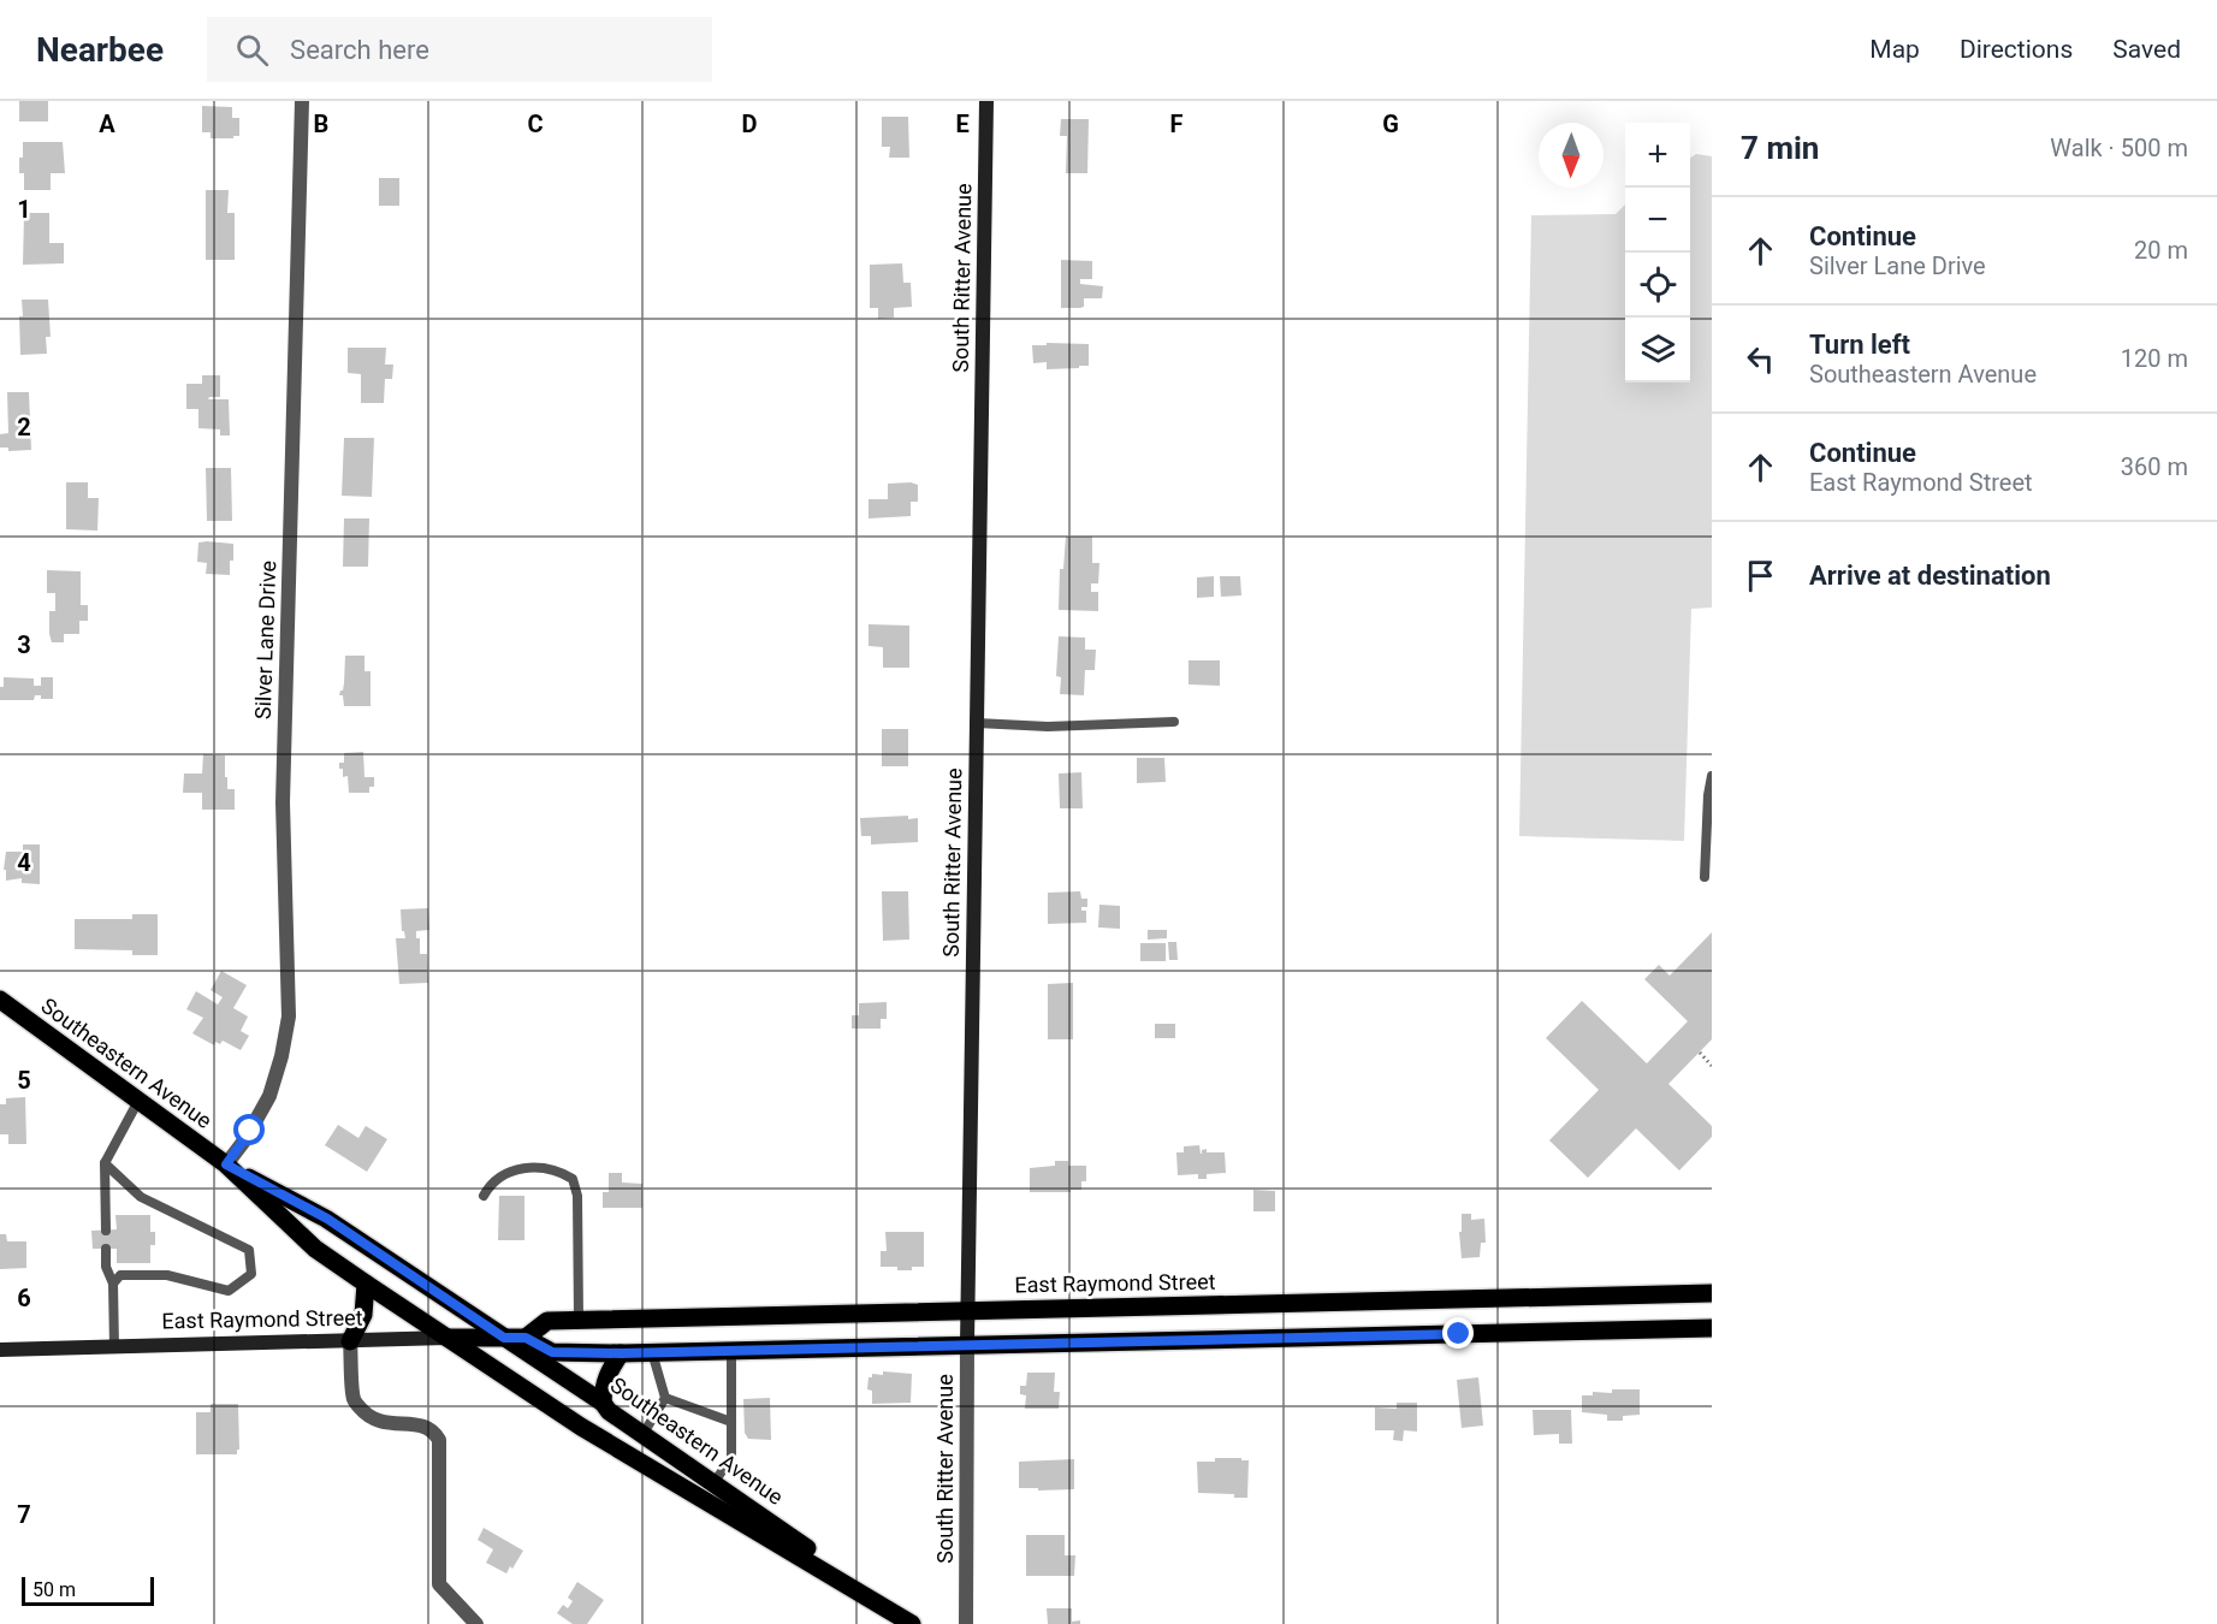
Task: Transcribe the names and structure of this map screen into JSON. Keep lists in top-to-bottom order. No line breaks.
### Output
{"streets":{"main road":["Southeastern Avenue","East Raymond Street"],"street":["South Ritter Avenue","Silver Lane Drive"]},"crossings":[["South Ritter Avenue","East Raymond Street"],["Silver Lane Drive","Southeastern Avenue"],["Southeastern Avenue","East Raymond Street"]],"scale_bar":"50 m","north":"bottom","page":{"header":"Nearbee","search":"Search here","nav":["Map","Directions","Saved"],"heading":["7 min","Walk · 500 m"],"map_buttons":["+","−"],"list":[["Continue","Silver Lane Drive","20 m"],["Turn left","Southeastern Avenue","120 m"],["Continue","East Raymond Street","360 m"],"Arrive at destination"],"scale":"50 m"},"grid":{"columns":["A","B","C","D","E","F","G"],"rows":["1","2","3","4","5","6","7"]}}
